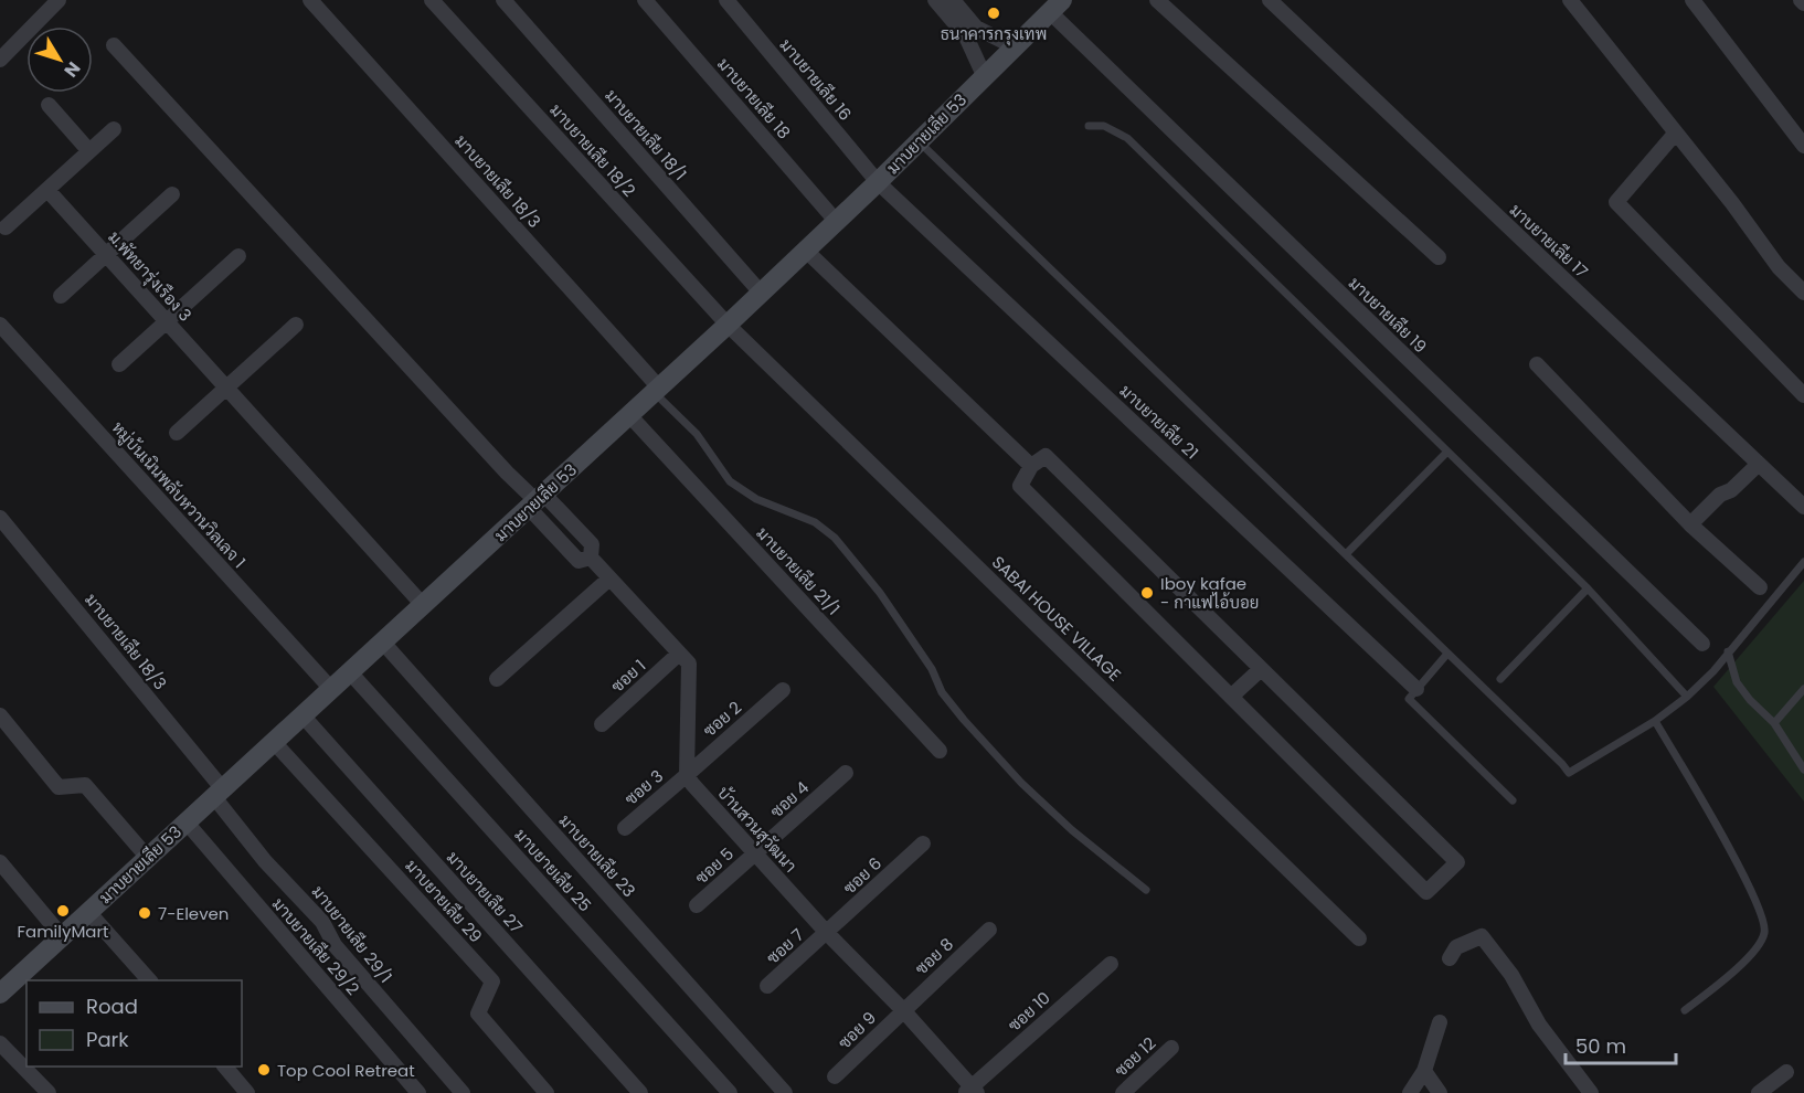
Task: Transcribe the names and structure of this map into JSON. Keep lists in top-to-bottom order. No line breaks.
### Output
{"streets":{"street":["มาบยายเลีย 16","มาบยายเลีย 18","มาบยายเลีย 53","มาบยายเลีย 18/1","มาบยายเลีย 18/2","มาบยายเลีย 18/3","มาบยายเลีย 17","ม.พัทยารุ่งเรือง 3","มาบยายเลีย 19","มาบยายเลีย 21","หมู่บ้นเนินพลับหวานวิลเลจ 1","มาบยายเลีย 21/1","SABAI HOUSE VILLAGE","ซอย 1","ซอย 2","ซอย 3","ซอย 4","บ้านสวนสุวัฒนา","มาบยายเลีย 23","ซอย 5","มาบยายเลีย 25","ซอย 6","มาบยายเลีย 27","มาบยายเลีย 29","มาบยายเลีย 29/1","มาบยายเลีย 29/2","ซอย 7","ซอย 8","ซอย 10","ซอย 9","ซอย 12"]},"crossings":[["มาบยายเลีย 16","มาบยายเลีย 53"],["มาบยายเลีย 16","มาบยายเลีย 21"],["มาบยายเลีย 18","มาบยายเลีย 53"],["มาบยายเลีย 53","มาบยายเลีย 18/1"],["มาบยายเลีย 53","มาบยายเลีย 18/2"],["มาบยายเลีย 53","มาบยายเลีย 18/3"],["มาบยายเลีย 53","ม.พัทยารุ่งเรือง 3"],["มาบยายเลีย 53","มาบยายเลีย 19"],["มาบยายเลีย 53","มาบยายเลีย 21"],["มาบยายเลีย 53","หมู่บ้นเนินพลับหวานวิลเลจ 1"],["มาบยายเลีย 53","มาบยายเลีย 21/1"],["มาบยายเลีย 53","SABAI HOUSE VILLAGE"],["มาบยายเลีย 53","มาบยายเลีย 23"],["มาบยายเลีย 53","มาบยายเลีย 25"],["มาบยายเลีย 53","มาบยายเลีย 27"],["มาบยายเลีย 53","มาบยายเลีย 29"],["มาบยายเลีย 53","มาบยายเลีย 29/1"],["มาบยายเลีย 53","มาบยายเลีย 29/2"],["มาบยายเลีย 18/2","SABAI HOUSE VILLAGE"],["มาบยายเลีย 18/3","มาบยายเลีย 29/1"],["ซอย 2","ซอย 3"],["ซอย 2","บ้านสวนสุวัฒนา"],["ซอย 3","บ้านสวนสุวัฒนา"],["ซอย 4","บ้านสวนสุวัฒนา"],["ซอย 4","ซอย 5"],["บ้านสวนสุวัฒนา","ซอย 5"],["บ้านสวนสุวัฒนา","ซอย 6"],["บ้านสวนสุวัฒนา","ซอย 7"],["บ้านสวนสุวัฒนา","ซอย 8"],["บ้านสวนสุวัฒนา","ซอย 10"],["บ้านสวนสุวัฒนา","ซอย 9"],["ซอย 6","ซอย 7"],["ซอย 8","ซอย 9"]],"places":["ธนาคารกรุงเทพ","Iboy kafae - กาแฟไอ้บอย","FamilyMart","7-Eleven","Top Cool Retreat"],"legend":["Road","Park"],"scale_bar":"50 m","north":"bottom right"}
